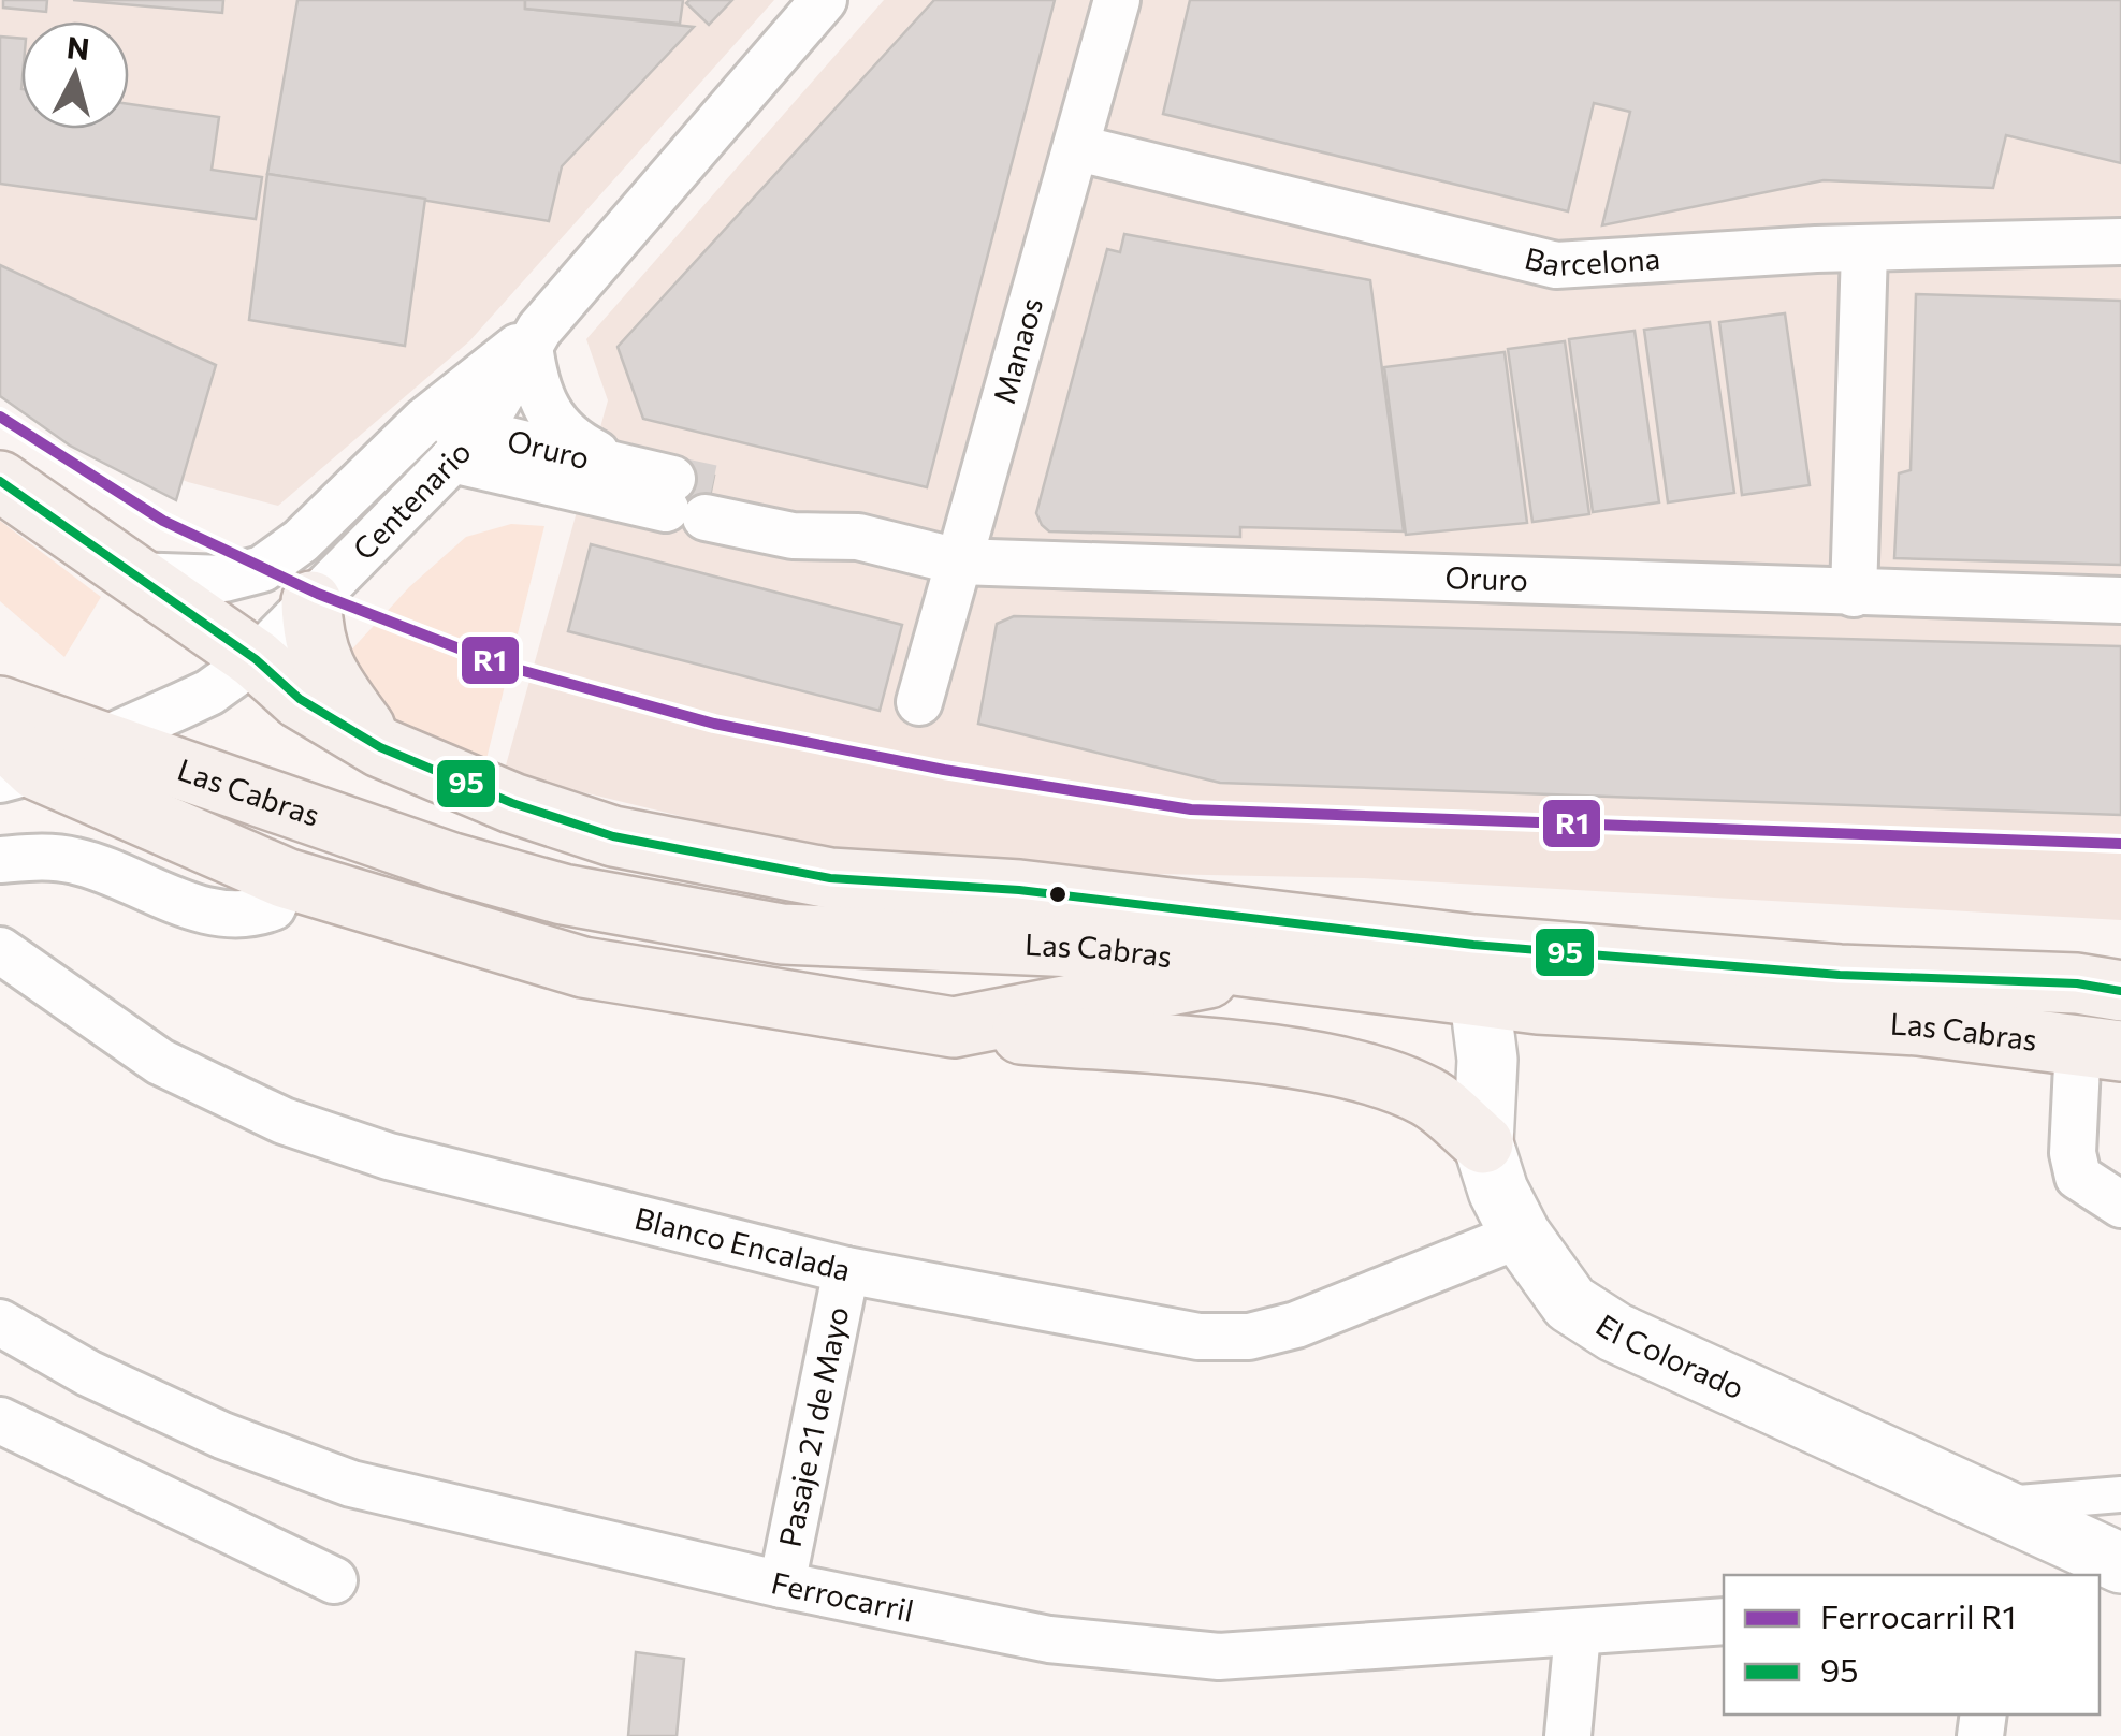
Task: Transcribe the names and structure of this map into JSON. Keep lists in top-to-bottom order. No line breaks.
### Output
{"streets":{"main road":["Las Cabras"],"street":["Barcelona","Manaos","Oruro","Centenario","Blanco Encalada","El Colorado","Pasaje 21 de Mayo","Ferrocarril"]},"crossings":[["Barcelona","Manaos"],["Manaos","Oruro"],["Oruro","Centenario"],["Centenario","Las Cabras"],["Las Cabras","El Colorado"],["Blanco Encalada","El Colorado"],["Blanco Encalada","Pasaje 21 de Mayo"],["Pasaje 21 de Mayo","Ferrocarril"]],"lines":["rail line R1","transit line 95"],"legend":["Ferrocarril R1","95"],"north":"top"}
